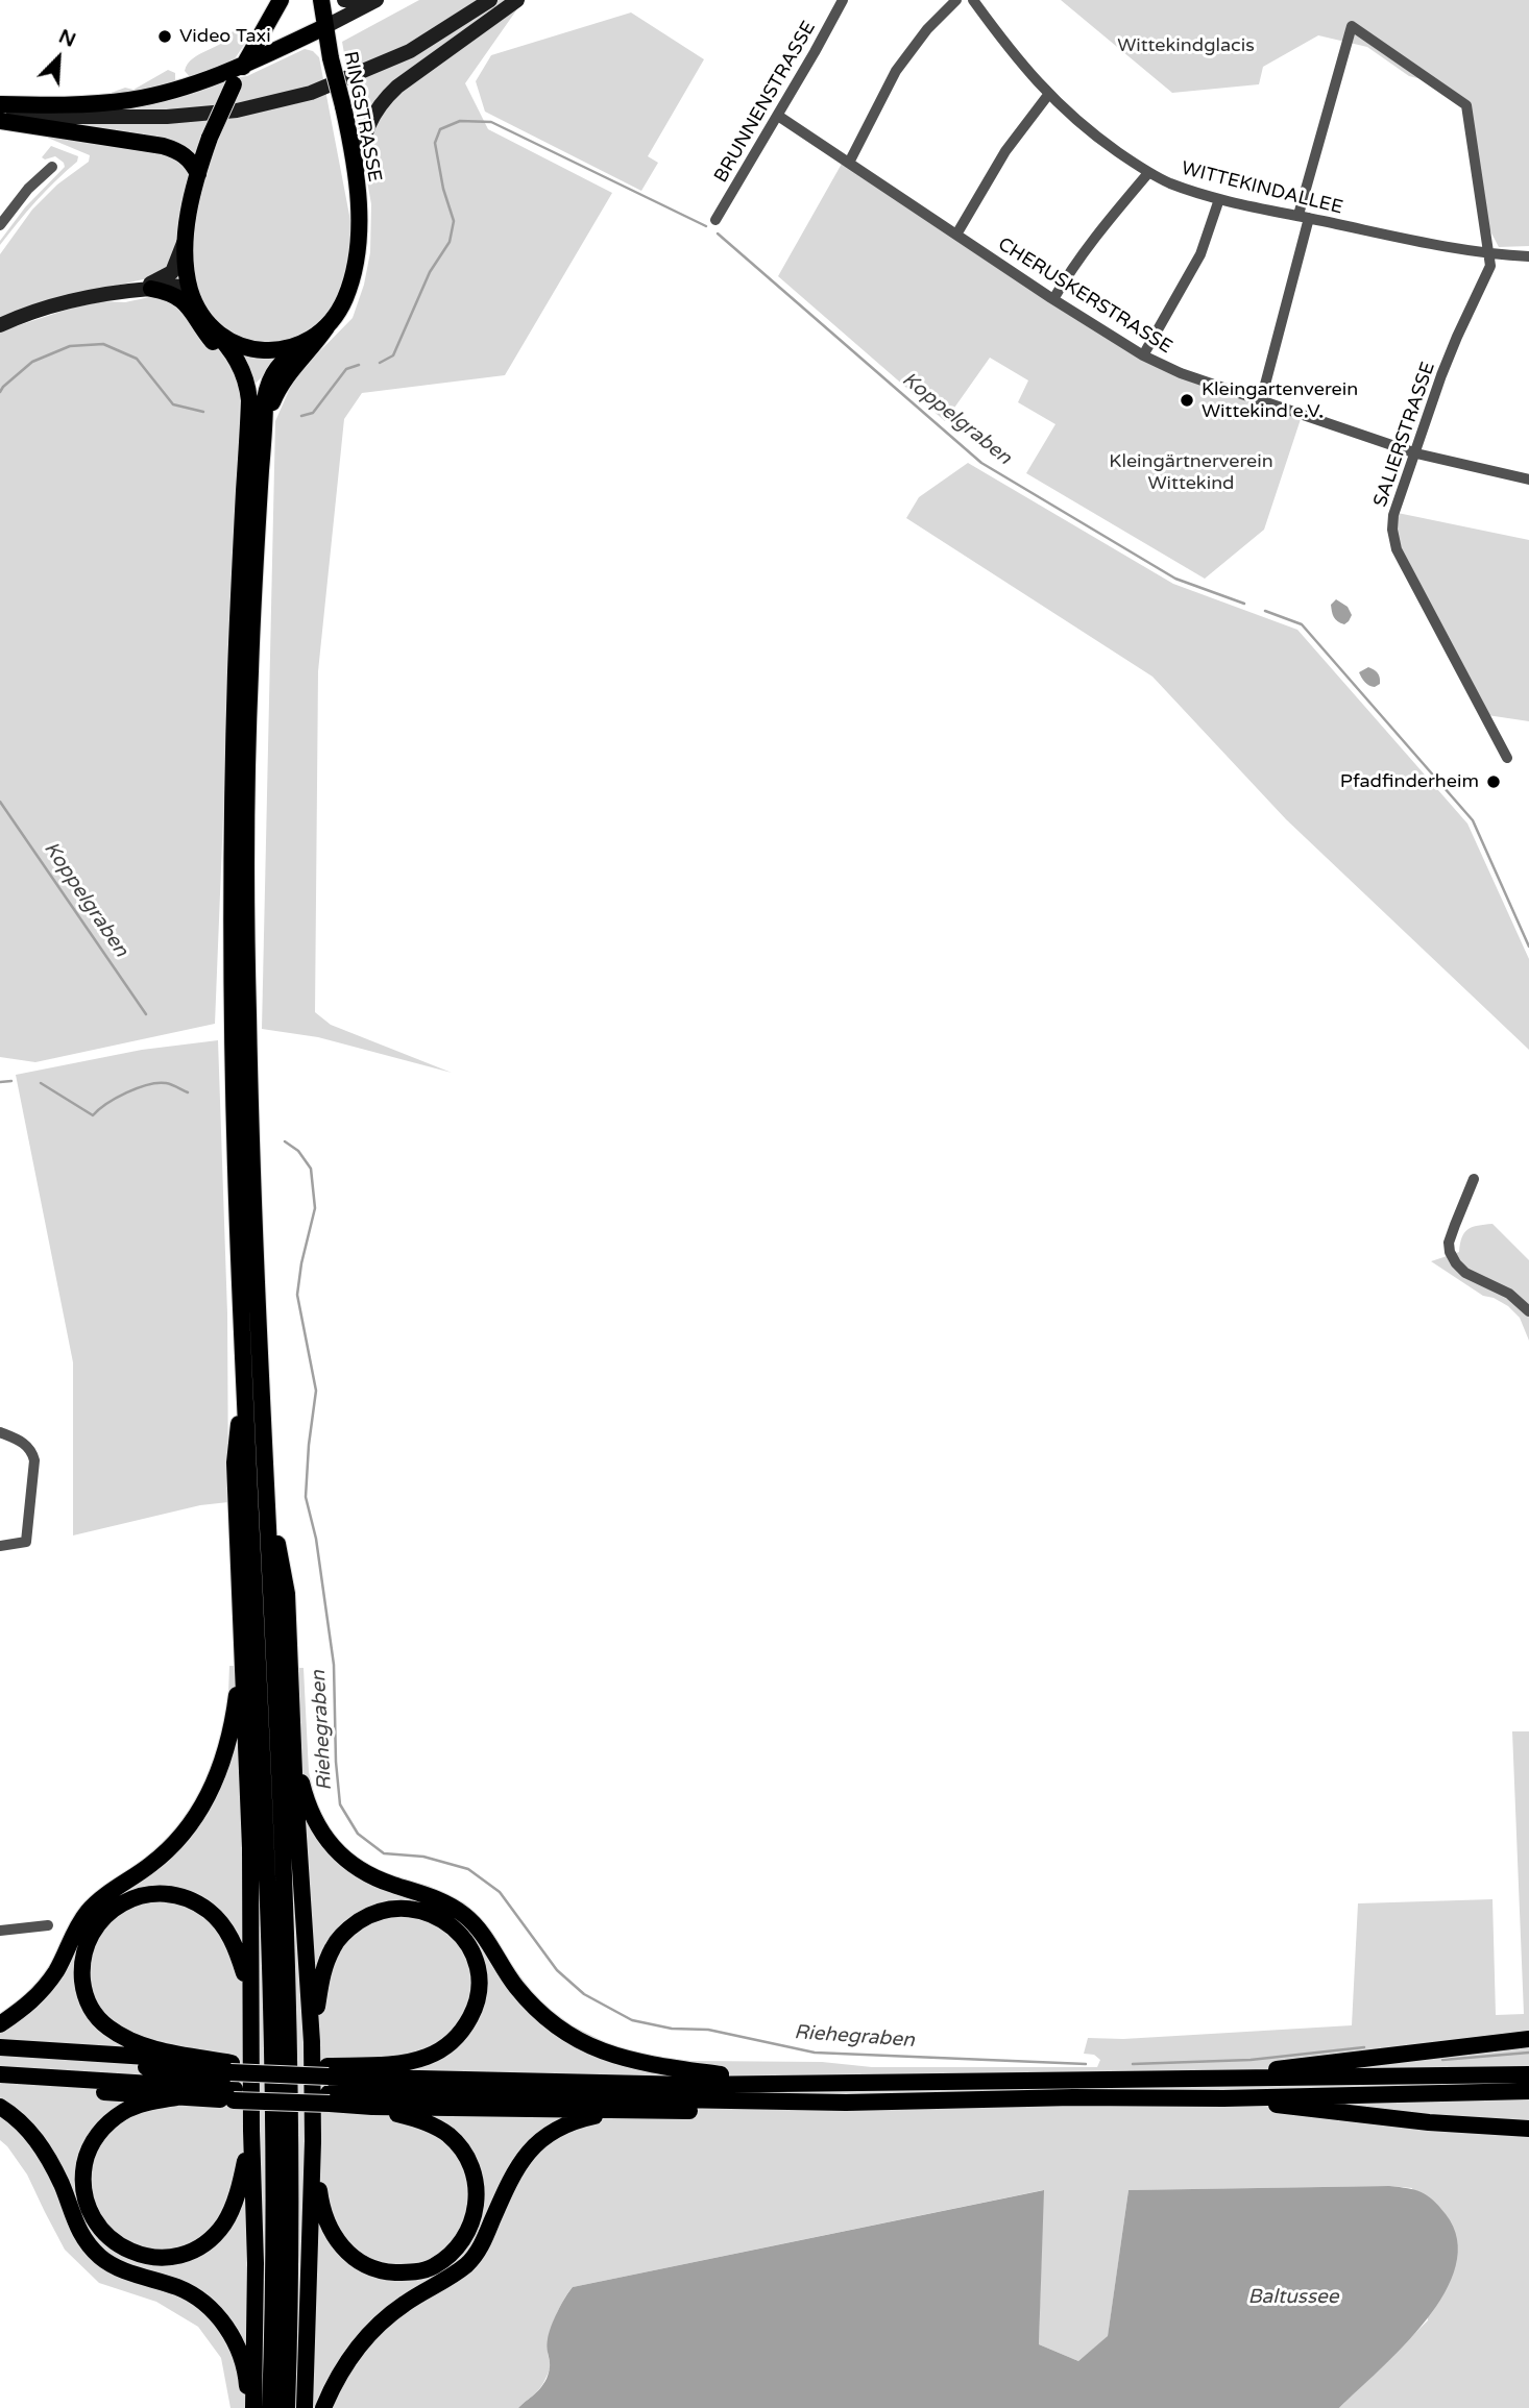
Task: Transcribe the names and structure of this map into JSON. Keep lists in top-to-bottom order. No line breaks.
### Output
{"streets":{"main road":["RINGSTRASSE"],"street":["BRUNNENSTRASSE","WITTEKINDALLEE","CHERUSKERSTRASSE","SALIERSTRASSE"]},"crossings":[["BRUNNENSTRASSE","CHERUSKERSTRASSE"],["WITTEKINDALLEE","SALIERSTRASSE"],["CHERUSKERSTRASSE","SALIERSTRASSE"]],"water":["Koppelgraben","Riehegraben","Baltussee"],"parks":["Wittekindglacis","Kleingärtnerverein Wittekind"],"places":["Video Taxi","Kleingartenverein Wittekind e.V.","Pfadfinderheim"],"north":"top right"}
